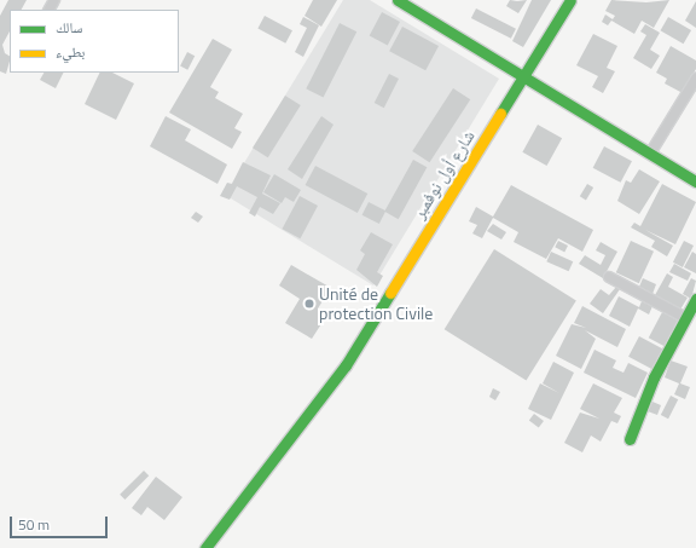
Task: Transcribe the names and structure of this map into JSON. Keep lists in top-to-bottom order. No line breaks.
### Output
{"streets":{"main road":["شارع أول نوفمبر"]},"places":["Unité de protection Civile"],"legend":["سالك","بطيء"],"scale_bar":"50 m"}
